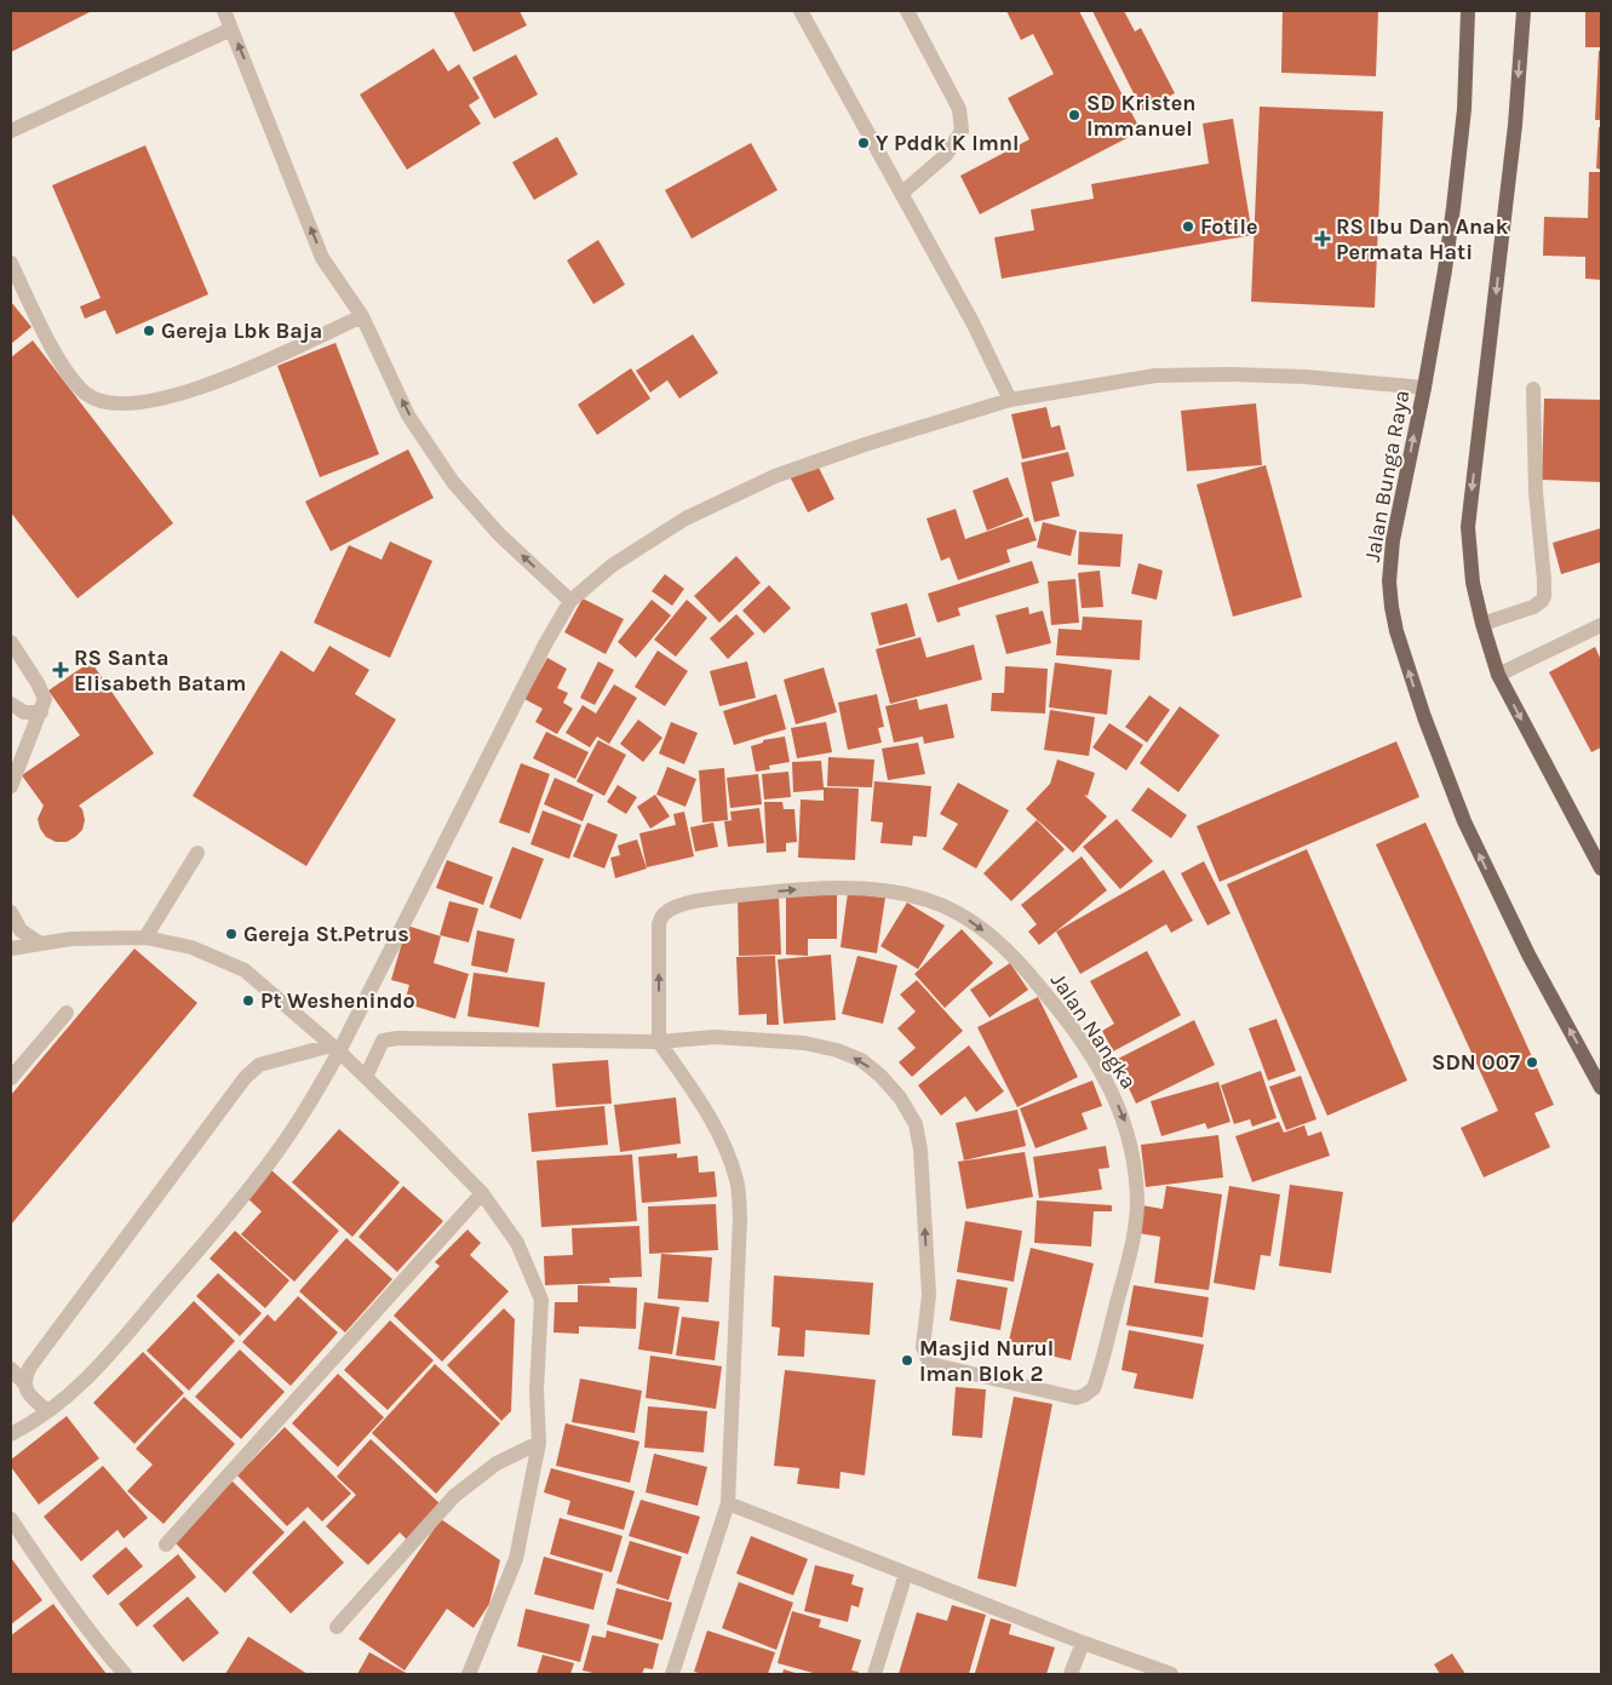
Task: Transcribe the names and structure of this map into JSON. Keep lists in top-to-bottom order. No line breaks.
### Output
{"streets":{"main road":["Jalan Bunga Raya"],"street":["Jalan Nangka"]},"places":{"other":["SD Kristen Immanuel","Y Pddk K Imnl","Fotile","Gereja Lbk Baja","Gereja St.Petrus","Pt Weshenindo","SDN 007","Masjid Nurul Iman Blok 2"],"health":["RS Ibu Dan Anak Permata Hati","RS Santa Elisabeth Batam"]}}
